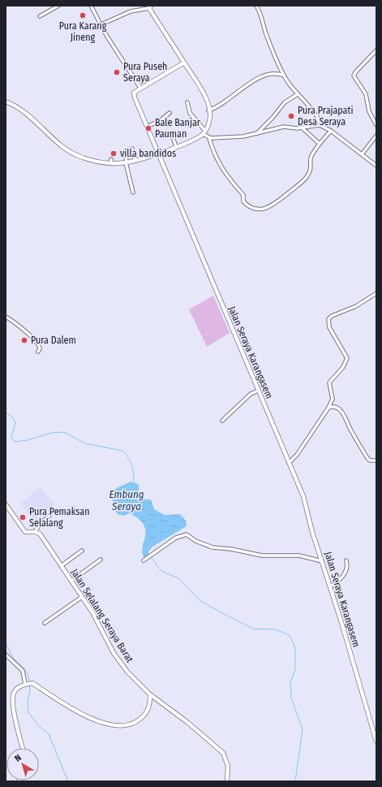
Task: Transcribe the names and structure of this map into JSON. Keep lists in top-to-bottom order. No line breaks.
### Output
{"streets":{"street":["Jalan Seraya Karangasem","Jalan Selalang Seraya Barat"]},"water":["Embung Seraya"],"places":["Pura Karang Jineng","Pura Puseh Seraya","Pura Prajapati Desa Seraya","Bale Banjar Pauman","villa bandidos","Pura Dalem","Pura Pemaksan Selalang"],"north":"top left"}
